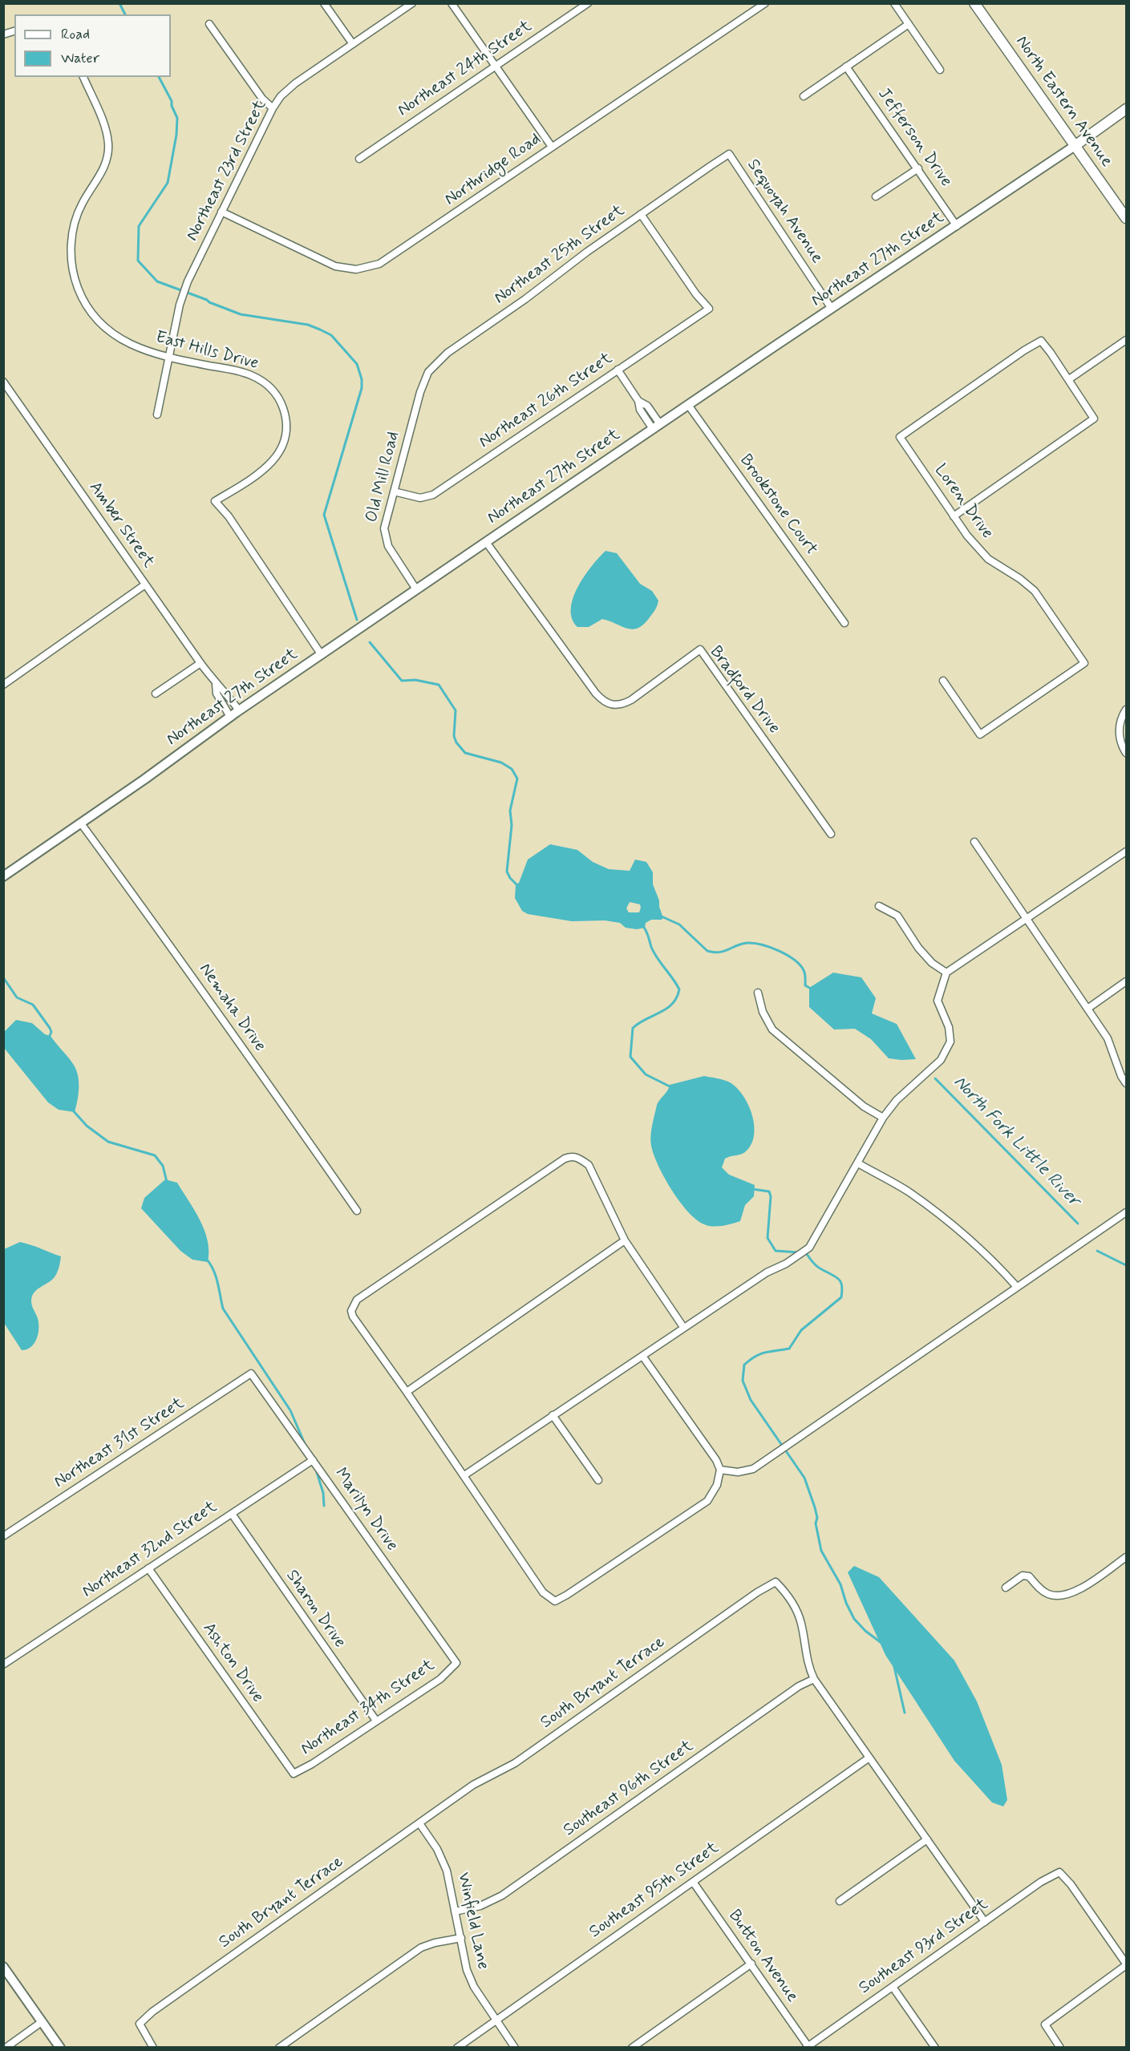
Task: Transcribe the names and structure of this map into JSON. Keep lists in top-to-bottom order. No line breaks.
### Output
{"streets":{"main road":["North Eastern Avenue","Northeast 27th Street"],"street":["Northeast 24th Street","Jefferson Drive","Northridge Road","Northeast 23rd Street","Sequoyah Avenue","Northeast 25th Street","East Hills Drive","Northeast 26th Street","Old Mill Road","Loren Drive","Brookstone Court","Amber Street","Bradford Drive","Nemaha Drive","Northeast 31st Street","Marilyn Drive","Northeast 32nd Street","Sharon Drive","Ashton Drive","South Bryant Terrace","Northeast 34th Street","Southeast 96th Street","Southeast 95th Street","Winfield Lane","Southeast 93rd Street","Button Avenue"]},"crossings":[["North Eastern Avenue","Northeast 27th Street"],["Jefferson Drive","Northeast 27th Street"],["Northridge Road","Northeast 23rd Street"],["Northeast 23rd Street","East Hills Drive"],["Sequoyah Avenue","Northeast 25th Street"],["Sequoyah Avenue","Northeast 27th Street"],["Northeast 25th Street","Northeast 26th Street"],["Northeast 25th Street","Old Mill Road"],["Northeast 27th Street","East Hills Drive"],["Northeast 27th Street","Old Mill Road"],["Northeast 27th Street","Brookstone Court"],["Northeast 27th Street","Amber Street"],["Northeast 27th Street","Bradford Drive"],["Northeast 27th Street","Nemaha Drive"],["Northeast 26th Street","Old Mill Road"],["Northeast 31st Street","Marilyn Drive"],["Marilyn Drive","Northeast 32nd Street"],["Marilyn Drive","Northeast 34th Street"],["Northeast 32nd Street","Sharon Drive"],["Northeast 32nd Street","Ashton Drive"],["Sharon Drive","Northeast 34th Street"],["Ashton Drive","Northeast 34th Street"],["South Bryant Terrace","Southeast 96th Street"],["South Bryant Terrace","Southeast 95th Street"],["South Bryant Terrace","Winfield Lane"],["South Bryant Terrace","Southeast 93rd Street"],["Southeast 96th Street","Winfield Lane"],["Southeast 95th Street","Winfield Lane"],["Southeast 95th Street","Button Avenue"],["Southeast 93rd Street","Button Avenue"]],"water":["North Fork Little River"],"legend":["Road","Water"]}
